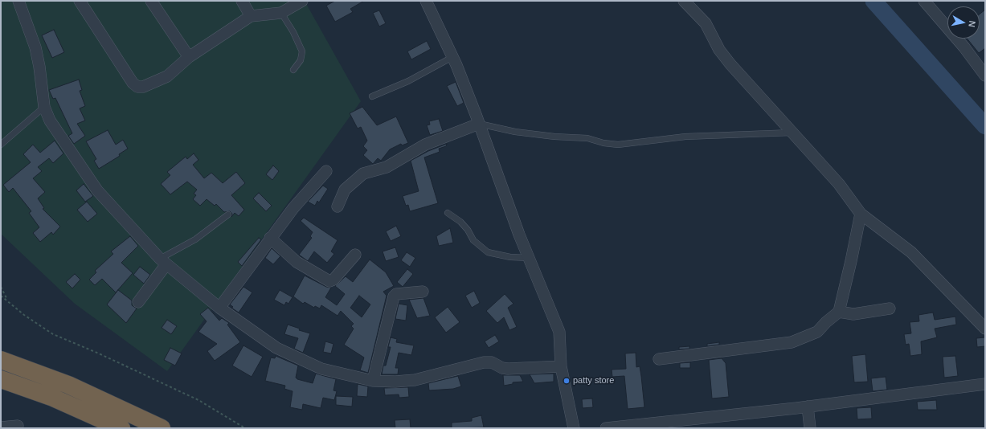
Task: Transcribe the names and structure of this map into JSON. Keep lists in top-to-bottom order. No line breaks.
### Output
{"places":["patty store"],"north":"right"}
